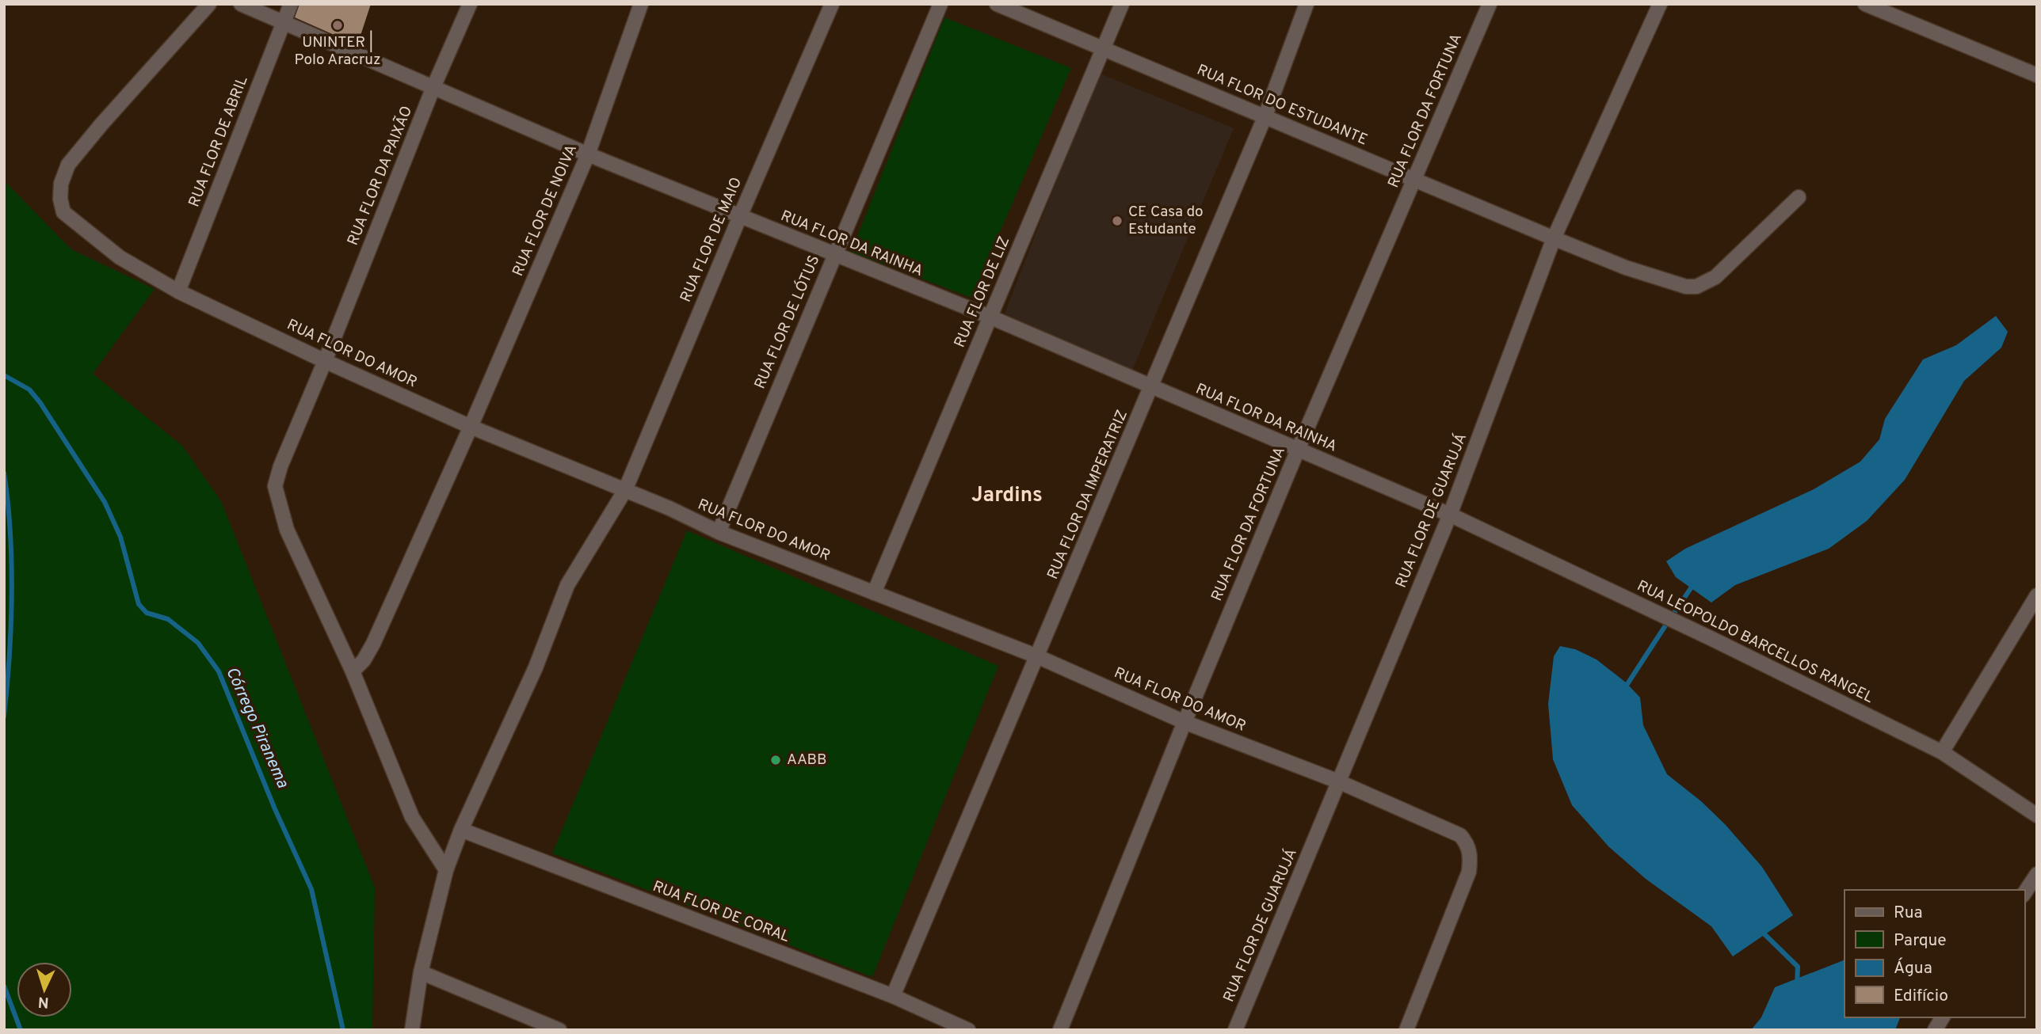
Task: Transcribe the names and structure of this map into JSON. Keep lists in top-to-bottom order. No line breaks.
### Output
{"streets":{"street":["RUA FLOR DO ESTUDANTE","RUA FLOR DA FORTUNA","RUA FLOR DE ABRIL","RUA FLOR DA PAIXÃO","RUA FLOR DE NOIVA","RUA FLOR DE MAIO","RUA FLOR DA RAINHA","RUA FLOR DE LIZ","RUA FLOR DE LÓTUS","RUA FLOR DO AMOR","RUA FLOR DA IMPERATRIZ","RUA FLOR DE GUARUJÁ","RUA LEOPOLDO BARCELLOS RANGEL","RUA FLOR DE CORAL"]},"crossings":[["RUA FLOR DO ESTUDANTE","RUA FLOR DA FORTUNA"],["RUA FLOR DO ESTUDANTE","RUA FLOR DE LIZ"],["RUA FLOR DO ESTUDANTE","RUA FLOR DA IMPERATRIZ"],["RUA FLOR DO ESTUDANTE","RUA FLOR DE GUARUJÁ"],["RUA FLOR DA FORTUNA","RUA FLOR DA RAINHA"],["RUA FLOR DA FORTUNA","RUA FLOR DO AMOR"],["RUA FLOR DE ABRIL","RUA FLOR DA RAINHA"],["RUA FLOR DE ABRIL","RUA FLOR DO AMOR"],["RUA FLOR DA PAIXÃO","RUA FLOR DE NOIVA"],["RUA FLOR DA PAIXÃO","RUA FLOR DE MAIO"],["RUA FLOR DA PAIXÃO","RUA FLOR DA RAINHA"],["RUA FLOR DA PAIXÃO","RUA FLOR DO AMOR"],["RUA FLOR DE NOIVA","RUA FLOR DA RAINHA"],["RUA FLOR DE NOIVA","RUA FLOR DO AMOR"],["RUA FLOR DE MAIO","RUA FLOR DA RAINHA"],["RUA FLOR DE MAIO","RUA FLOR DO AMOR"],["RUA FLOR DE MAIO","RUA FLOR DE CORAL"],["RUA FLOR DA RAINHA","RUA FLOR DE LIZ"],["RUA FLOR DA RAINHA","RUA FLOR DE LÓTUS"],["RUA FLOR DA RAINHA","RUA FLOR DA IMPERATRIZ"],["RUA FLOR DA RAINHA","RUA FLOR DE GUARUJÁ"],["RUA FLOR DA RAINHA","RUA LEOPOLDO BARCELLOS RANGEL"],["RUA FLOR DE LIZ","RUA FLOR DO AMOR"],["RUA FLOR DE LÓTUS","RUA FLOR DO AMOR"],["RUA FLOR DO AMOR","RUA FLOR DA IMPERATRIZ"],["RUA FLOR DO AMOR","RUA FLOR DE GUARUJÁ"],["RUA FLOR DA IMPERATRIZ","RUA FLOR DE CORAL"],["RUA FLOR DE GUARUJÁ","RUA LEOPOLDO BARCELLOS RANGEL"]],"districts":["Jardins"],"water":["Córrego Piranema"],"places":["UNINTER | Polo Aracruz","CE Casa do Estudante","AABB"],"legend":["Rua","Parque","Água","Edifício"],"north":"bottom"}
